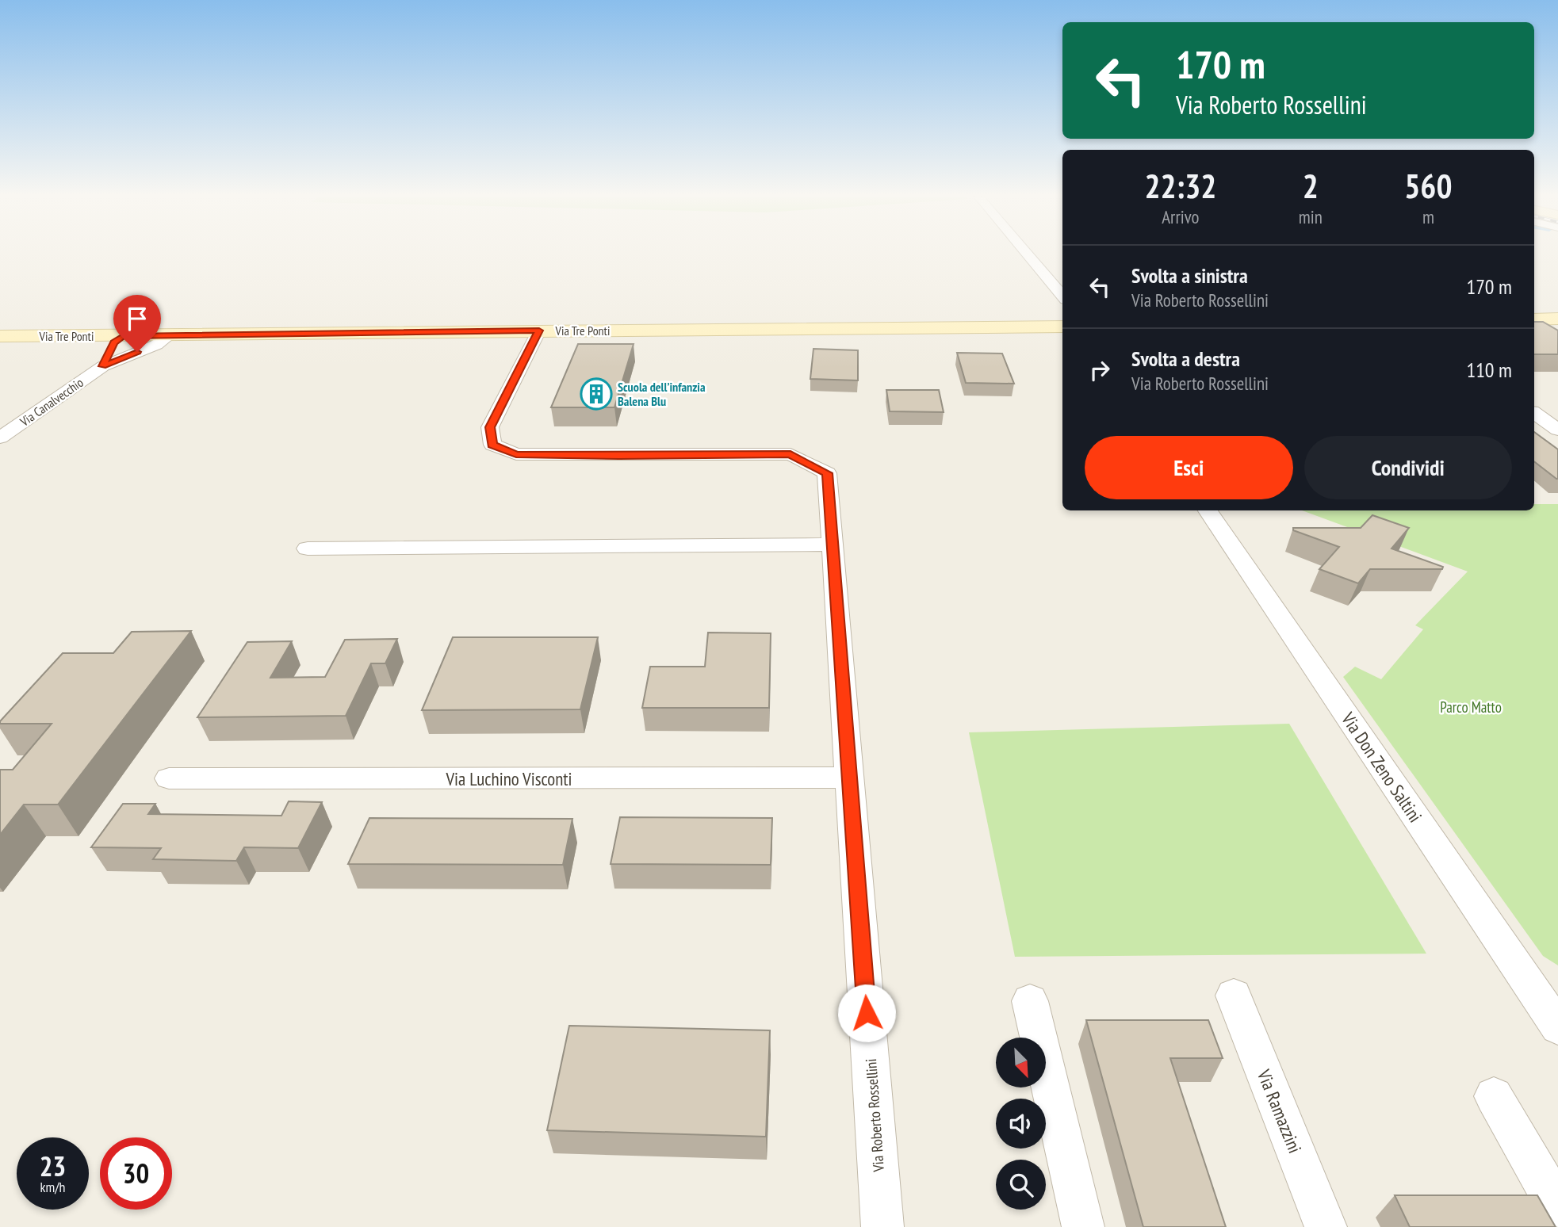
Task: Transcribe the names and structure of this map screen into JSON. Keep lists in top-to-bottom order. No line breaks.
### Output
{"streets":{"street":["Via Tre Ponti","Via Canalvecchio","Via Don Zeno Saltini","Via Luchino Visconti","Via Ramazzini","Via Roberto Rossellini"]},"crossings":[["Via Tre Ponti","Via Canalvecchio"],["Via Tre Ponti","Via Roberto Rossellini"],["Via Luchino Visconti","Via Roberto Rossellini"]],"parks":["Parco Matto"],"places":{"building":["Scuola dell’infanzia Balena Blu"]},"north":"bottom right","page":{"turn":["170 m","Via Roberto Rossellini"],"eta":["22:32","Arrivo","2","min","560","m"],"list":[{"name":"Svolta a sinistra","note":"Via Roberto Rossellini","value":"170 m"},{"name":"Svolta a destra","note":"Via Roberto Rossellini","value":"110 m"}],"buttons":["Esci","Condividi"],"speed":"23 km/h","limit":"30"}}
